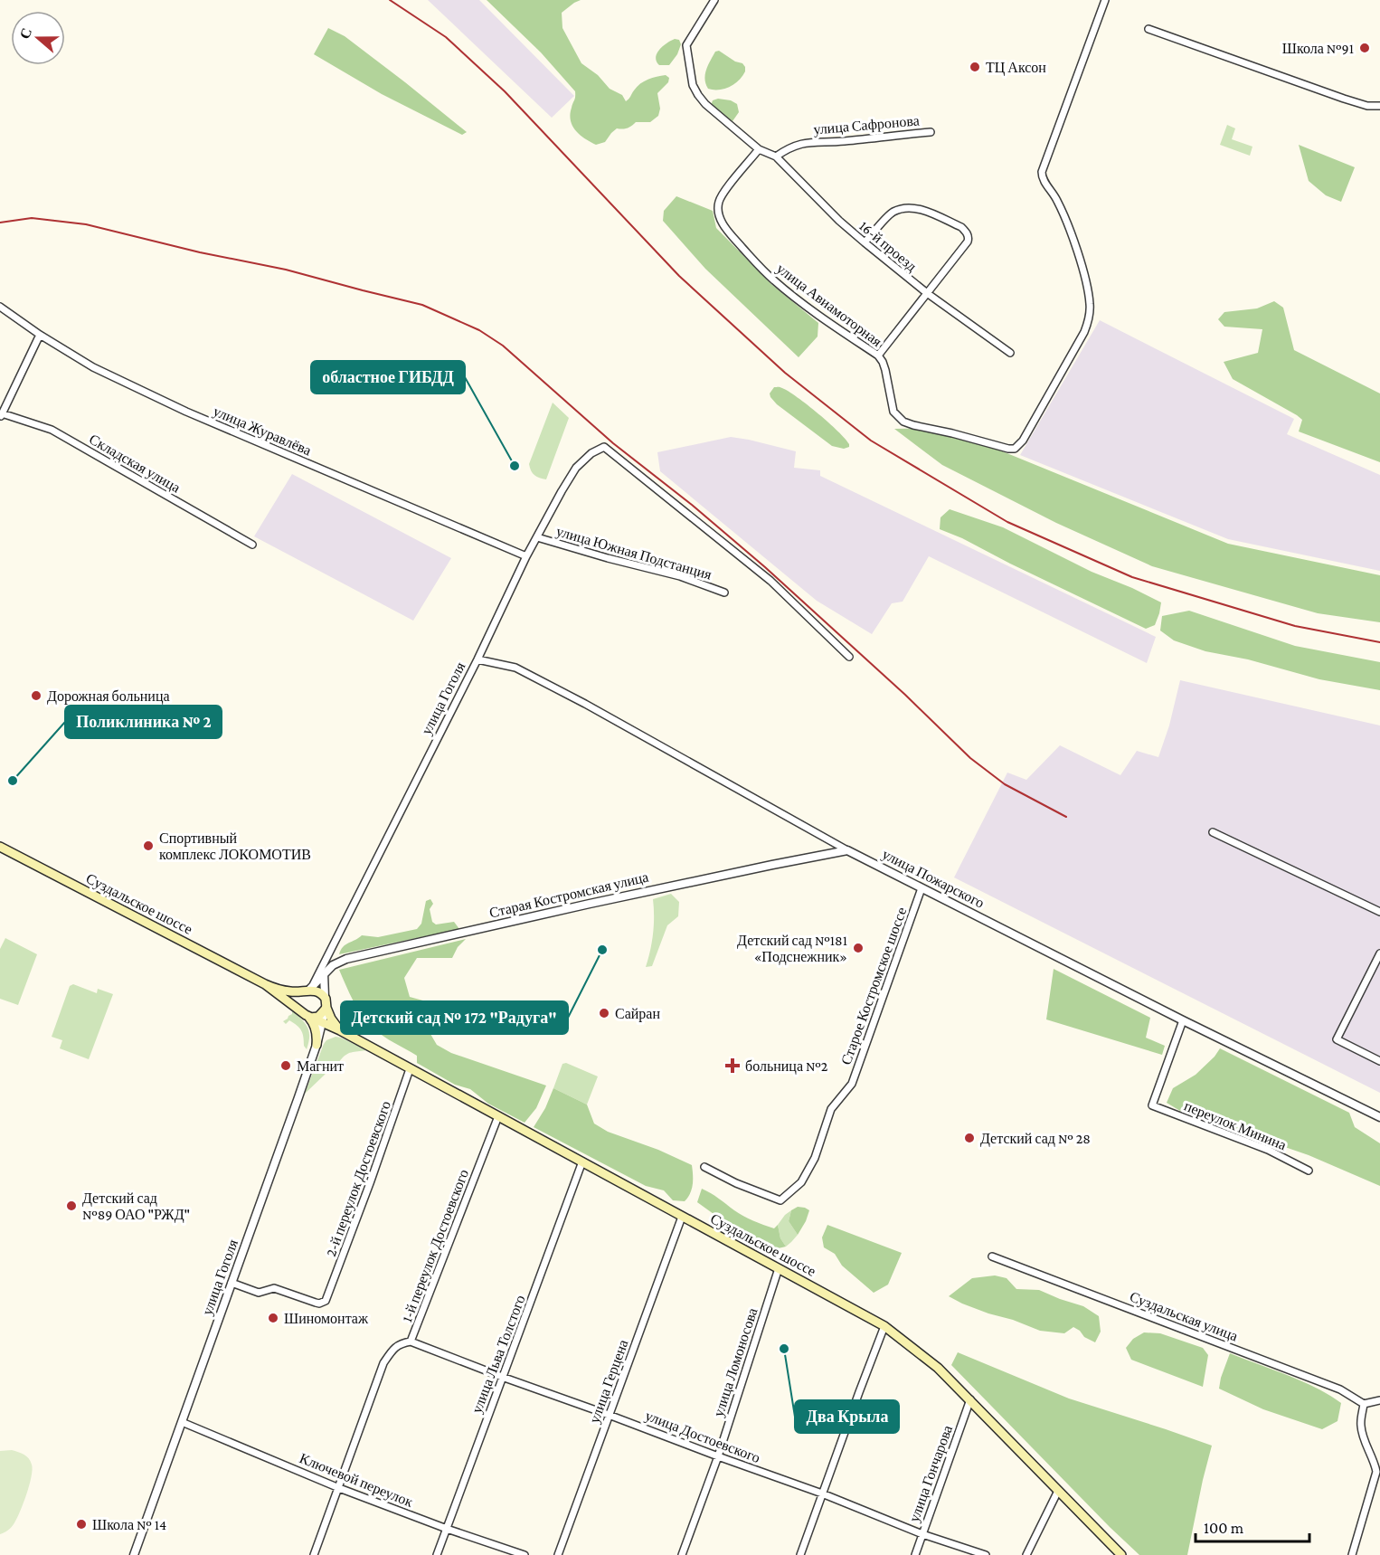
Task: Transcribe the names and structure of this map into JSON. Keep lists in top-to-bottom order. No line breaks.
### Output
{"streets":{"main road":["Суздальское шоссе"],"street":["улица Сафронова","16-й проезд","улица Авиамоторная","улица Журавлёва","Складская улица","улица Южная Подстанция","улица Гоголя","улица Пожарского","Старая Костромская улица","Старое Костромское шоссе","переулок Минина","2-й переулок Достоевского","1-й переулок Достоевского","Суздальская улица","улица Льва Толстого","улица Ломоносова","улица Герцена","улица Достоевского","улица Гончарова","Ключевой переулок"]},"crossings":[["улица Сафронова","16-й проезд"],["16-й проезд","улица Авиамоторная"],["улица Журавлёва","улица Гоголя"],["улица Южная Подстанция","улица Гоголя"],["улица Гоголя","улица Пожарского"],["улица Гоголя","Старая Костромская улица"],["улица Гоголя","Суздальское шоссе"],["улица Гоголя","2-й переулок Достоевского"],["улица Гоголя","Ключевой переулок"],["улица Пожарского","Старая Костромская улица"],["улица Пожарского","Старое Костромское шоссе"],["улица Пожарского","переулок Минина"],["Старая Костромская улица","Суздальское шоссе"],["Суздальское шоссе","2-й переулок Достоевского"],["Суздальское шоссе","1-й переулок Достоевского"],["Суздальское шоссе","улица Льва Толстого"],["Суздальское шоссе","улица Ломоносова"],["Суздальское шоссе","улица Герцена"],["Суздальское шоссе","улица Гончарова"],["1-й переулок Достоевского","улица Достоевского"],["1-й переулок Достоевского","Ключевой переулок"],["улица Льва Толстого","улица Достоевского"],["улица Льва Толстого","Ключевой переулок"],["улица Ломоносова","улица Достоевского"],["улица Герцена","улица Достоевского"],["улица Достоевского","улица Гончарова"]],"places":{"other":["Школа №91","ТЦ Аксон","областное ГИБДД","Дорожная больница","Поликлиника № 2","Спортивный комплекс ЛОКОМОТИВ","Детский сад №181 «Подснежник»","Детский сад № 172 \"Радуга\"","Сайран","Магнит","Детский сад № 28","Детский сад №89 ОАО \"РЖД\"","Шиномонтаж","Два Крыла","Школа № 14"],"health":["больница №2"]},"scale_bar":"100 m","north":"left"}
